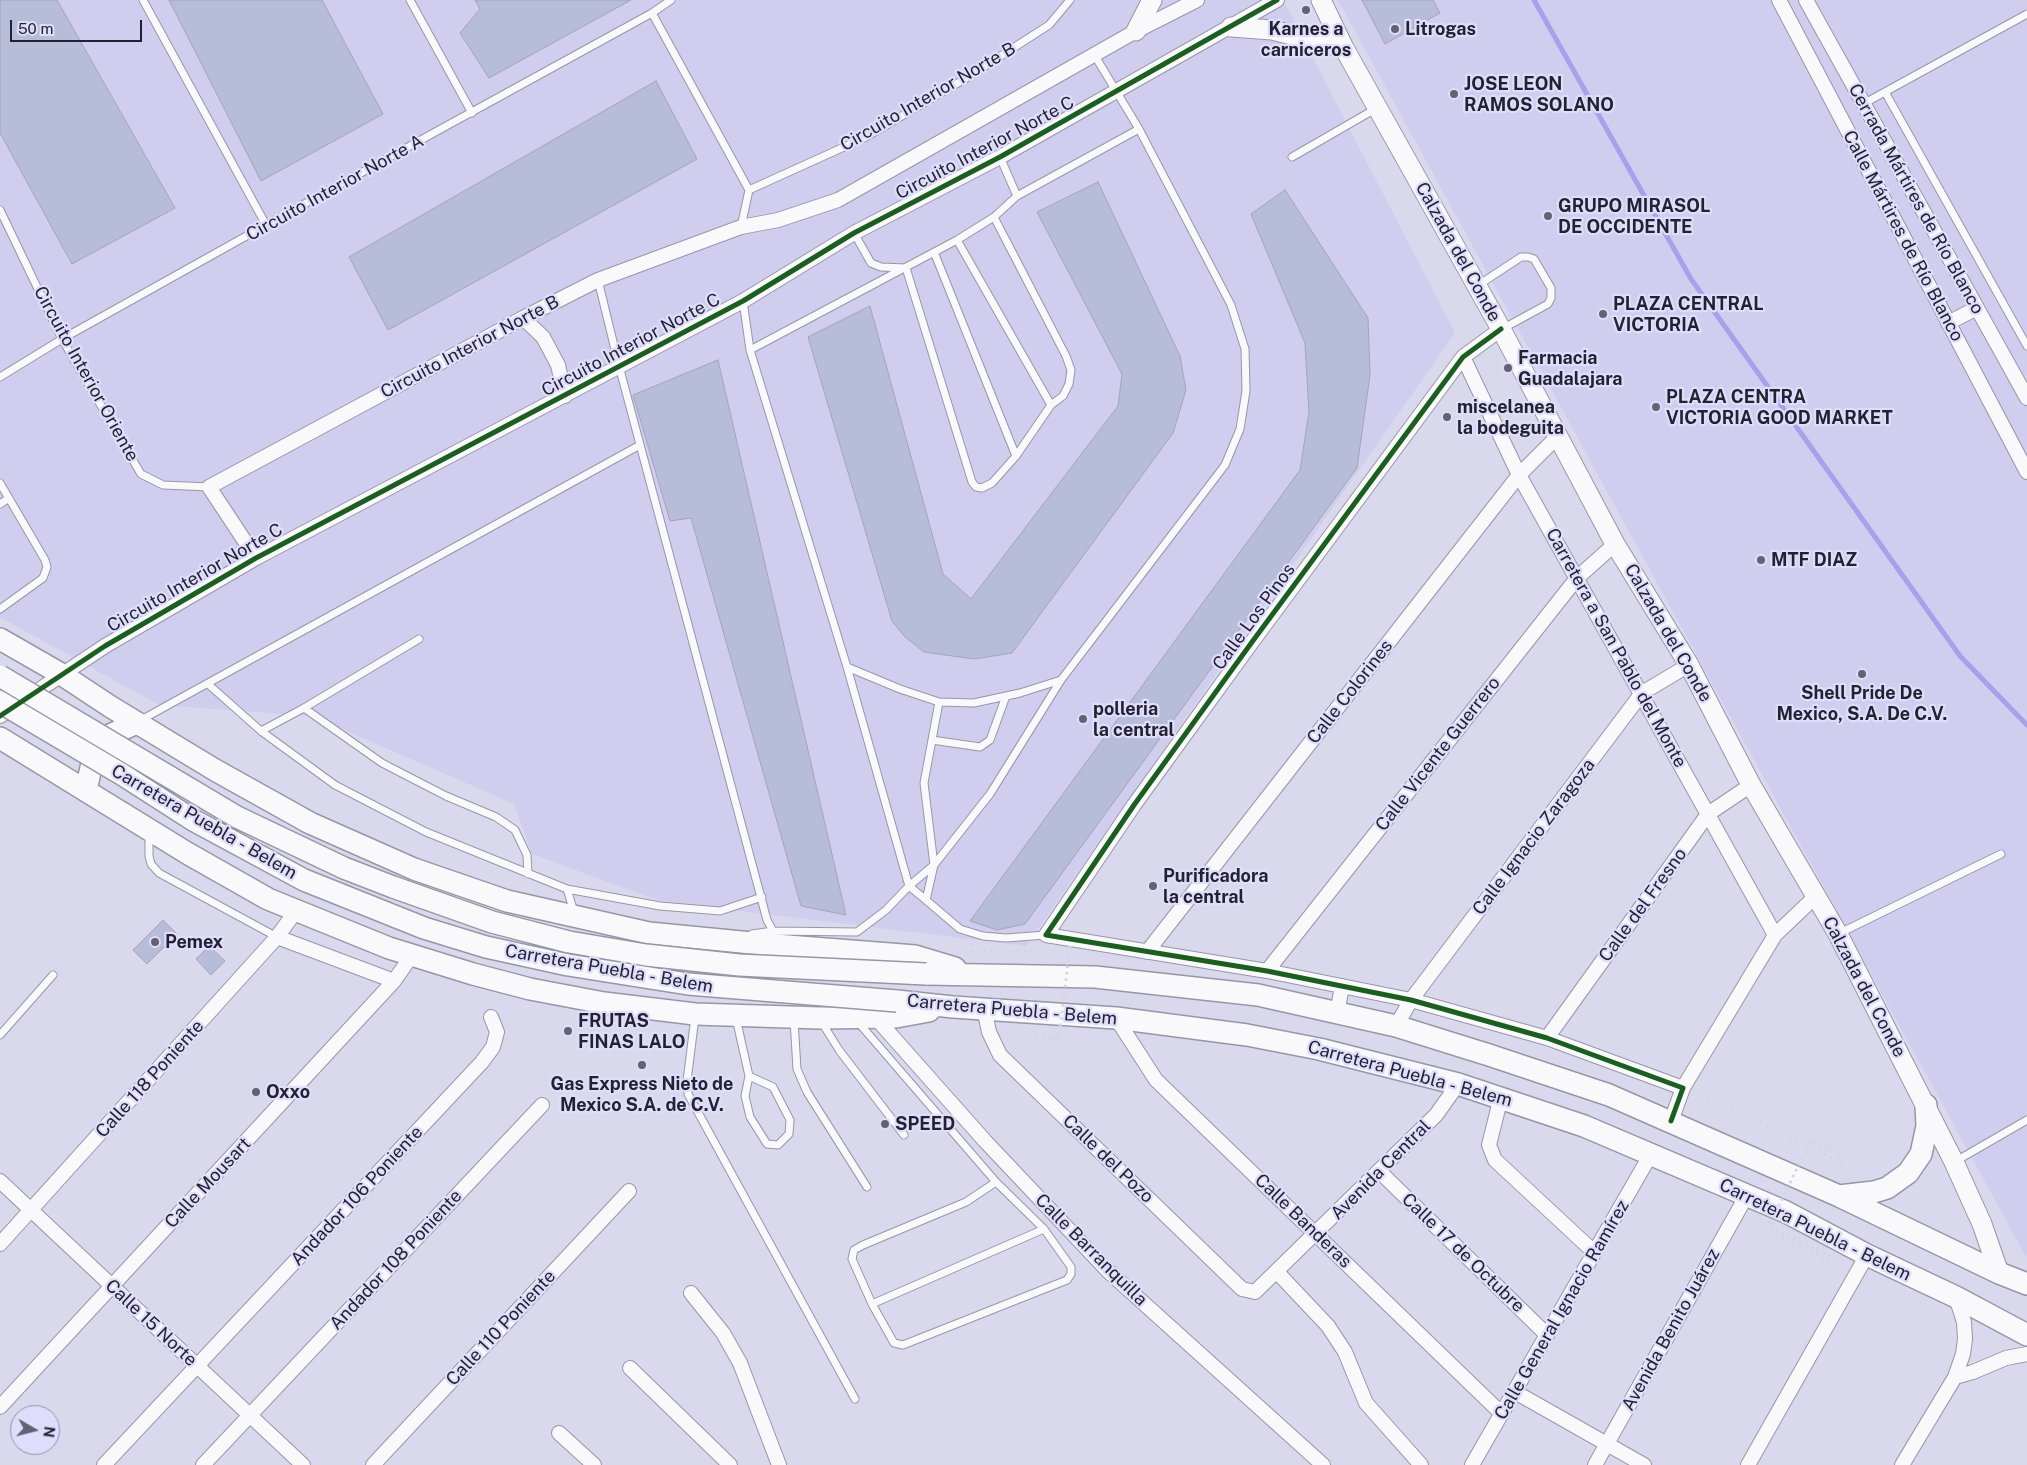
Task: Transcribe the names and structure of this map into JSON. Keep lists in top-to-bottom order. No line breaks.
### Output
{"streets":{"main road":["Carretera Puebla - Belem"],"street":["Circuito Interior Norte B","Circuito Interior Norte C","Cerrada Mártires de Río Blanco","Calle Mártires de Río Blanco","Calzada del Conde","Calle Los Pinos","Carretera a San Pablo del Monte","Calle Colorines","Calle Vicente Guerrero","Calle Ignacio Zaragoza","Calle del Fresno","Calle 118 Poniente","Calle del Pozo","Avenida Central","Calle Mousart","Andador 106 Poniente","Calle Banderas","Calle Barranquilla","Calle 17 de Octubre","Andador 108 Poniente","Calle General Ignacio Ramírez","Calle 15 Norte","Calle 110 Poniente","Avenida Benito Juárez"],"lane":["Circuito Interior Norte A","Circuito Interior Oriente"]},"crossings":[["Circuito Interior Norte B","Circuito Interior Oriente"],["Circuito Interior Norte A","Circuito Interior Oriente"],["Calzada del Conde","Calle Los Pinos"],["Calzada del Conde","Calle Colorines"],["Calzada del Conde","Calle Vicente Guerrero"],["Calzada del Conde","Carretera Puebla - Belem"],["Calzada del Conde","Calle Ignacio Zaragoza"],["Calzada del Conde","Calle del Fresno"],["Calle Los Pinos","Carretera a San Pablo del Monte"],["Carretera a San Pablo del Monte","Calle Colorines"],["Carretera a San Pablo del Monte","Calle Vicente Guerrero"],["Carretera a San Pablo del Monte","Calle Ignacio Zaragoza"],["Carretera a San Pablo del Monte","Calle del Fresno"],["Carretera Puebla - Belem","Calle Ignacio Zaragoza"],["Carretera Puebla - Belem","Calle del Pozo"],["Carretera Puebla - Belem","Avenida Central"],["Carretera Puebla - Belem","Calle Banderas"],["Carretera Puebla - Belem","Calle General Ignacio Ramírez"],["Carretera Puebla - Belem","Avenida Benito Juárez"],["Calle 118 Poniente","Calle 15 Norte"],["Calle del Pozo","Avenida Central"],["Avenida Central","Calle Banderas"],["Avenida Central","Calle 17 de Octubre"],["Calle Mousart","Calle 15 Norte"],["Andador 106 Poniente","Calle 15 Norte"],["Calle Banderas","Calle General Ignacio Ramírez"],["Calle 17 de Octubre","Calle General Ignacio Ramírez"],["Andador 108 Poniente","Calle 15 Norte"]],"places":["Karnes a carniceros","Litrogas","JOSE LEON RAMOS SOLANO","GRUPO MIRASOL DE OCCIDENTE","PLAZA CENTRAL VICTORIA","Farmacia Guadalajara","PLAZA CENTRA VICTORIA GOOD MARKET","miscelanea la bodeguita","MTF DIAZ","Shell Pride De Mexico, S.A. De C.V.","polleria la central","Purificadora la central","Pemex","FRUTAS FINAS LALO","Gas Express Nieto de Mexico S.A. de C.V.","Oxxo","SPEED"],"scale_bar":"50 m","north":"right"}
